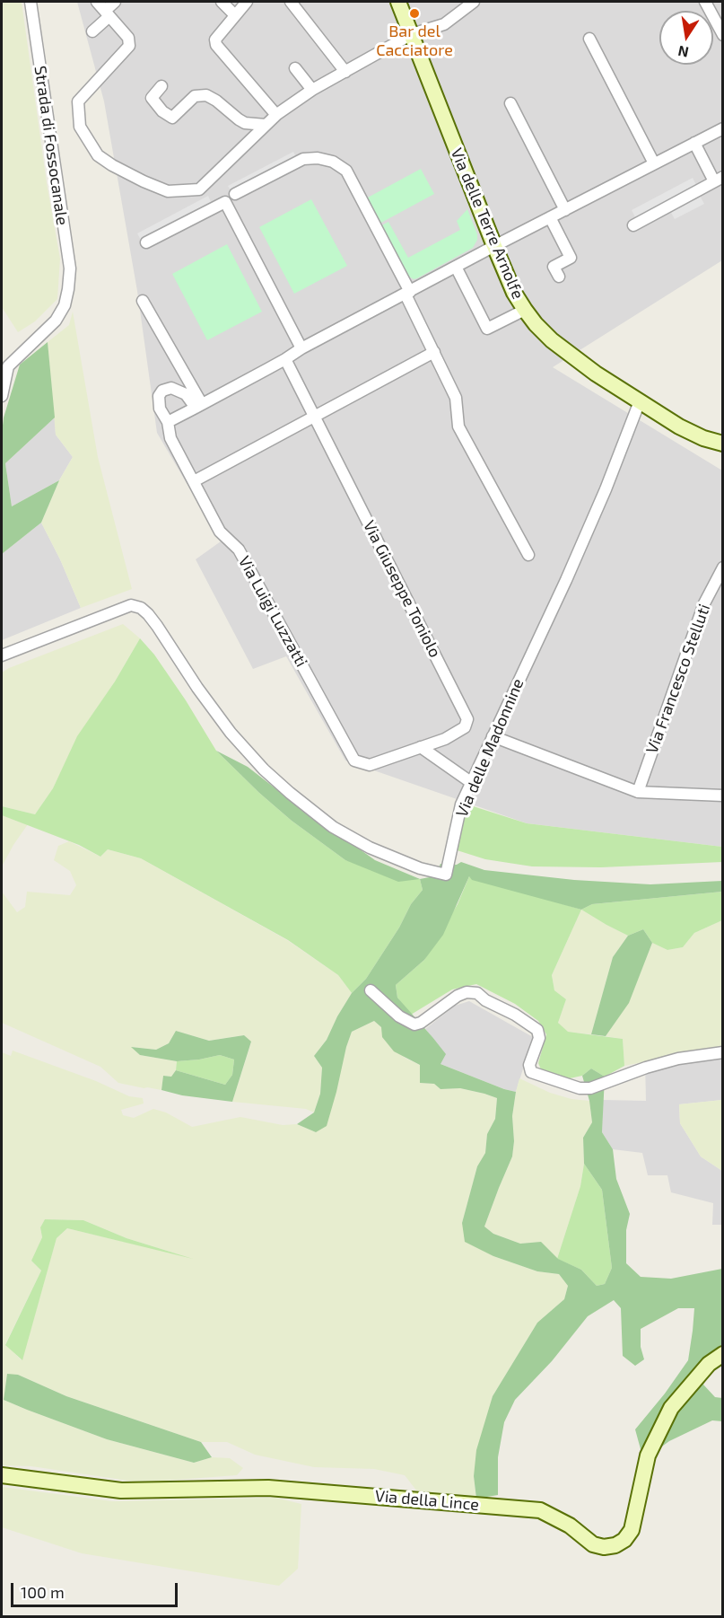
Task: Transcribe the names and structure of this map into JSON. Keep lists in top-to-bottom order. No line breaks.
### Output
{"streets":{"street":["Strada di Fossocanale","Via delle Terre Arnolfe","Via Giuseppe Toniolo","Via Luigi Luzzatti","Via Francesco Stelluti","Via delle Madonnine","Via della Lince"]},"crossings":[["Via delle Terre Arnolfe","Via delle Madonnine"],["Via Giuseppe Toniolo","Via Luigi Luzzatti"]],"places":["Bar del Cacciatore"],"scale_bar":"100 m","north":"bottom"}
